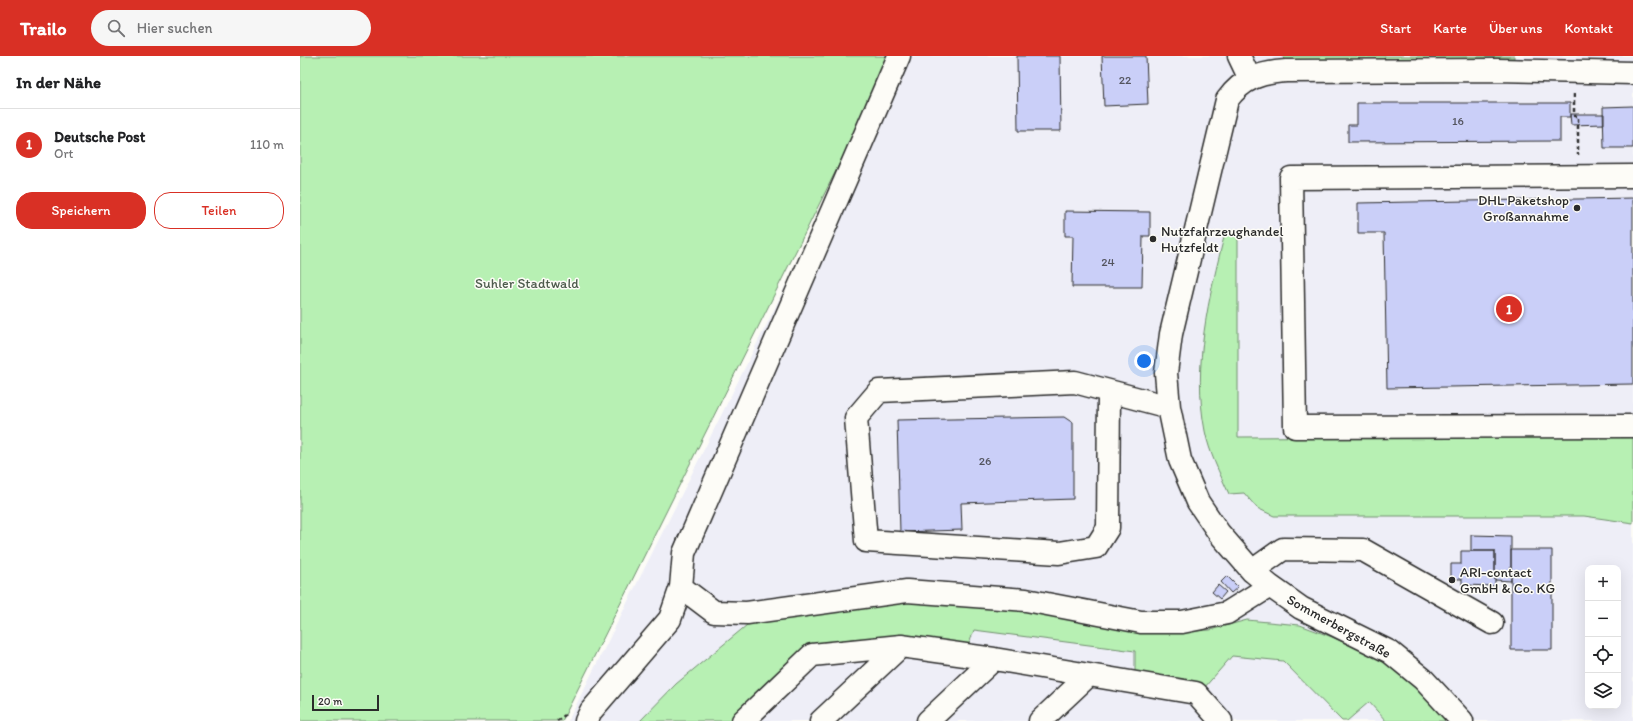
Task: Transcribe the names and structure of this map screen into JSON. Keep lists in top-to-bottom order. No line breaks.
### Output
{"streets":{"street":["Sommerbergstraße"]},"parks":["Suhler Stadtwald"],"places":["DHL Paketshop Großannahme","Nutzfahrzeughandel Hutzfeldt","ARI-contact GmbH & Co. KG"],"house_numbers":["22","16","24","26"],"scale_bar":"20 m","page":{"header":"Trailo","search":"Hier suchen","nav":["Start","Karte","Über uns","Kontakt"],"heading":"In der Nähe","list":[{"mark":"1","name":"Deutsche Post","note":"Ort","value":"110 m"}],"buttons":["Speichern","Teilen"],"pins":"1","map_buttons":["+","−"],"scale":"20 m"}}
